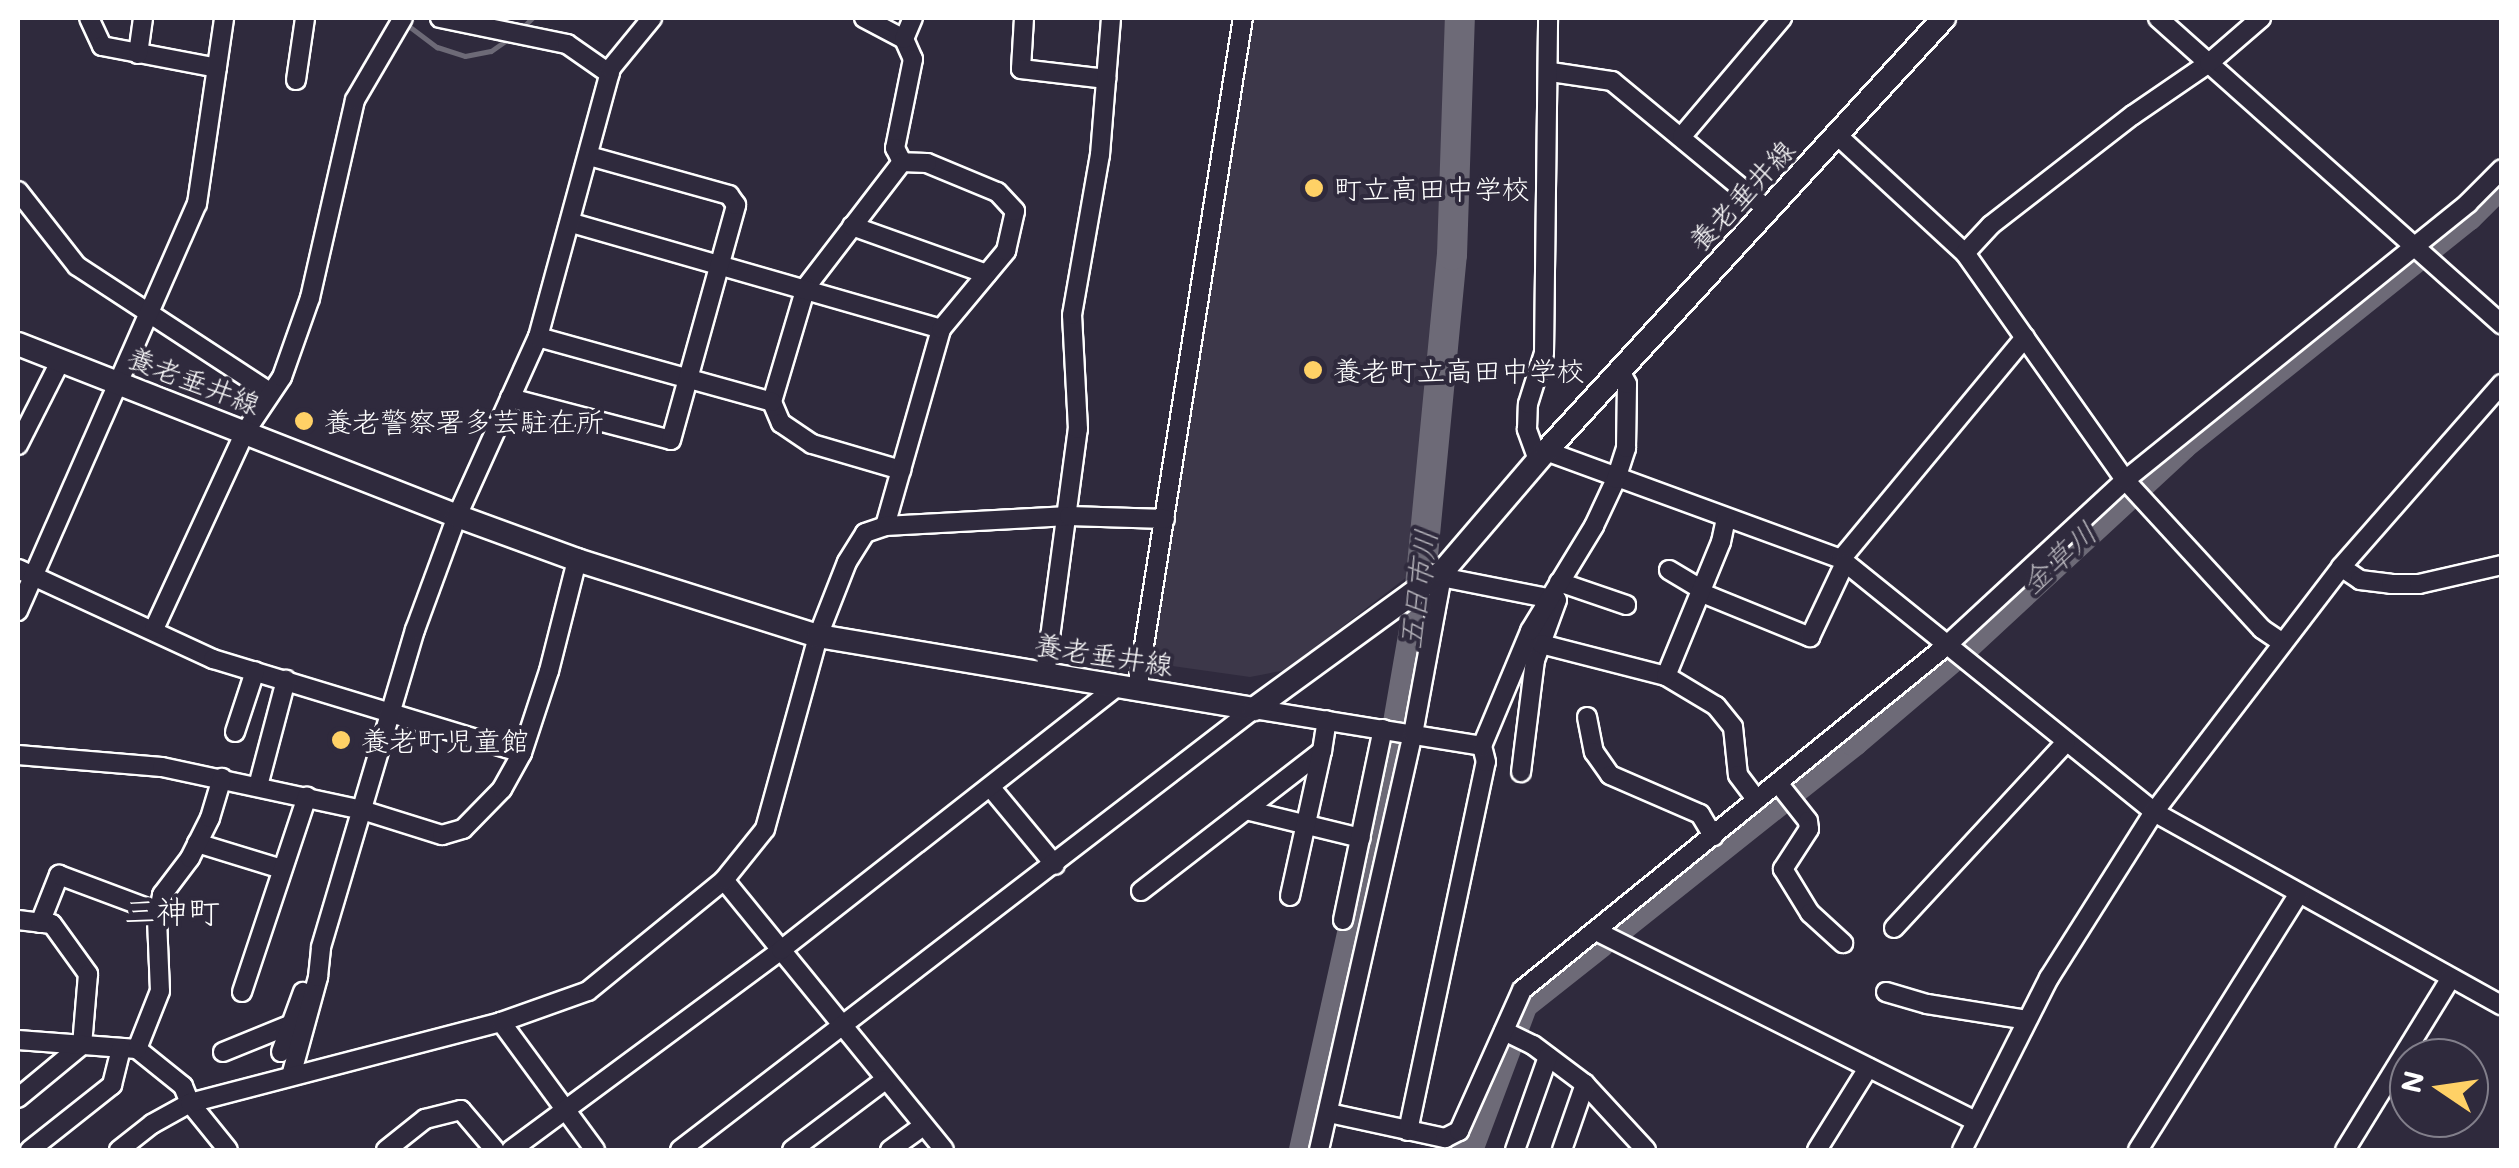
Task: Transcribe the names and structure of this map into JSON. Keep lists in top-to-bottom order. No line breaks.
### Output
{"streets":{"main road":["養老垂井線"]},"districts":["三神町"],"water":["金草川","五日市川"],"places":["町立高田中学校","養老町立高田中学校","養老警察署多芸駐在所","養老町児童館"],"north":"left"}
